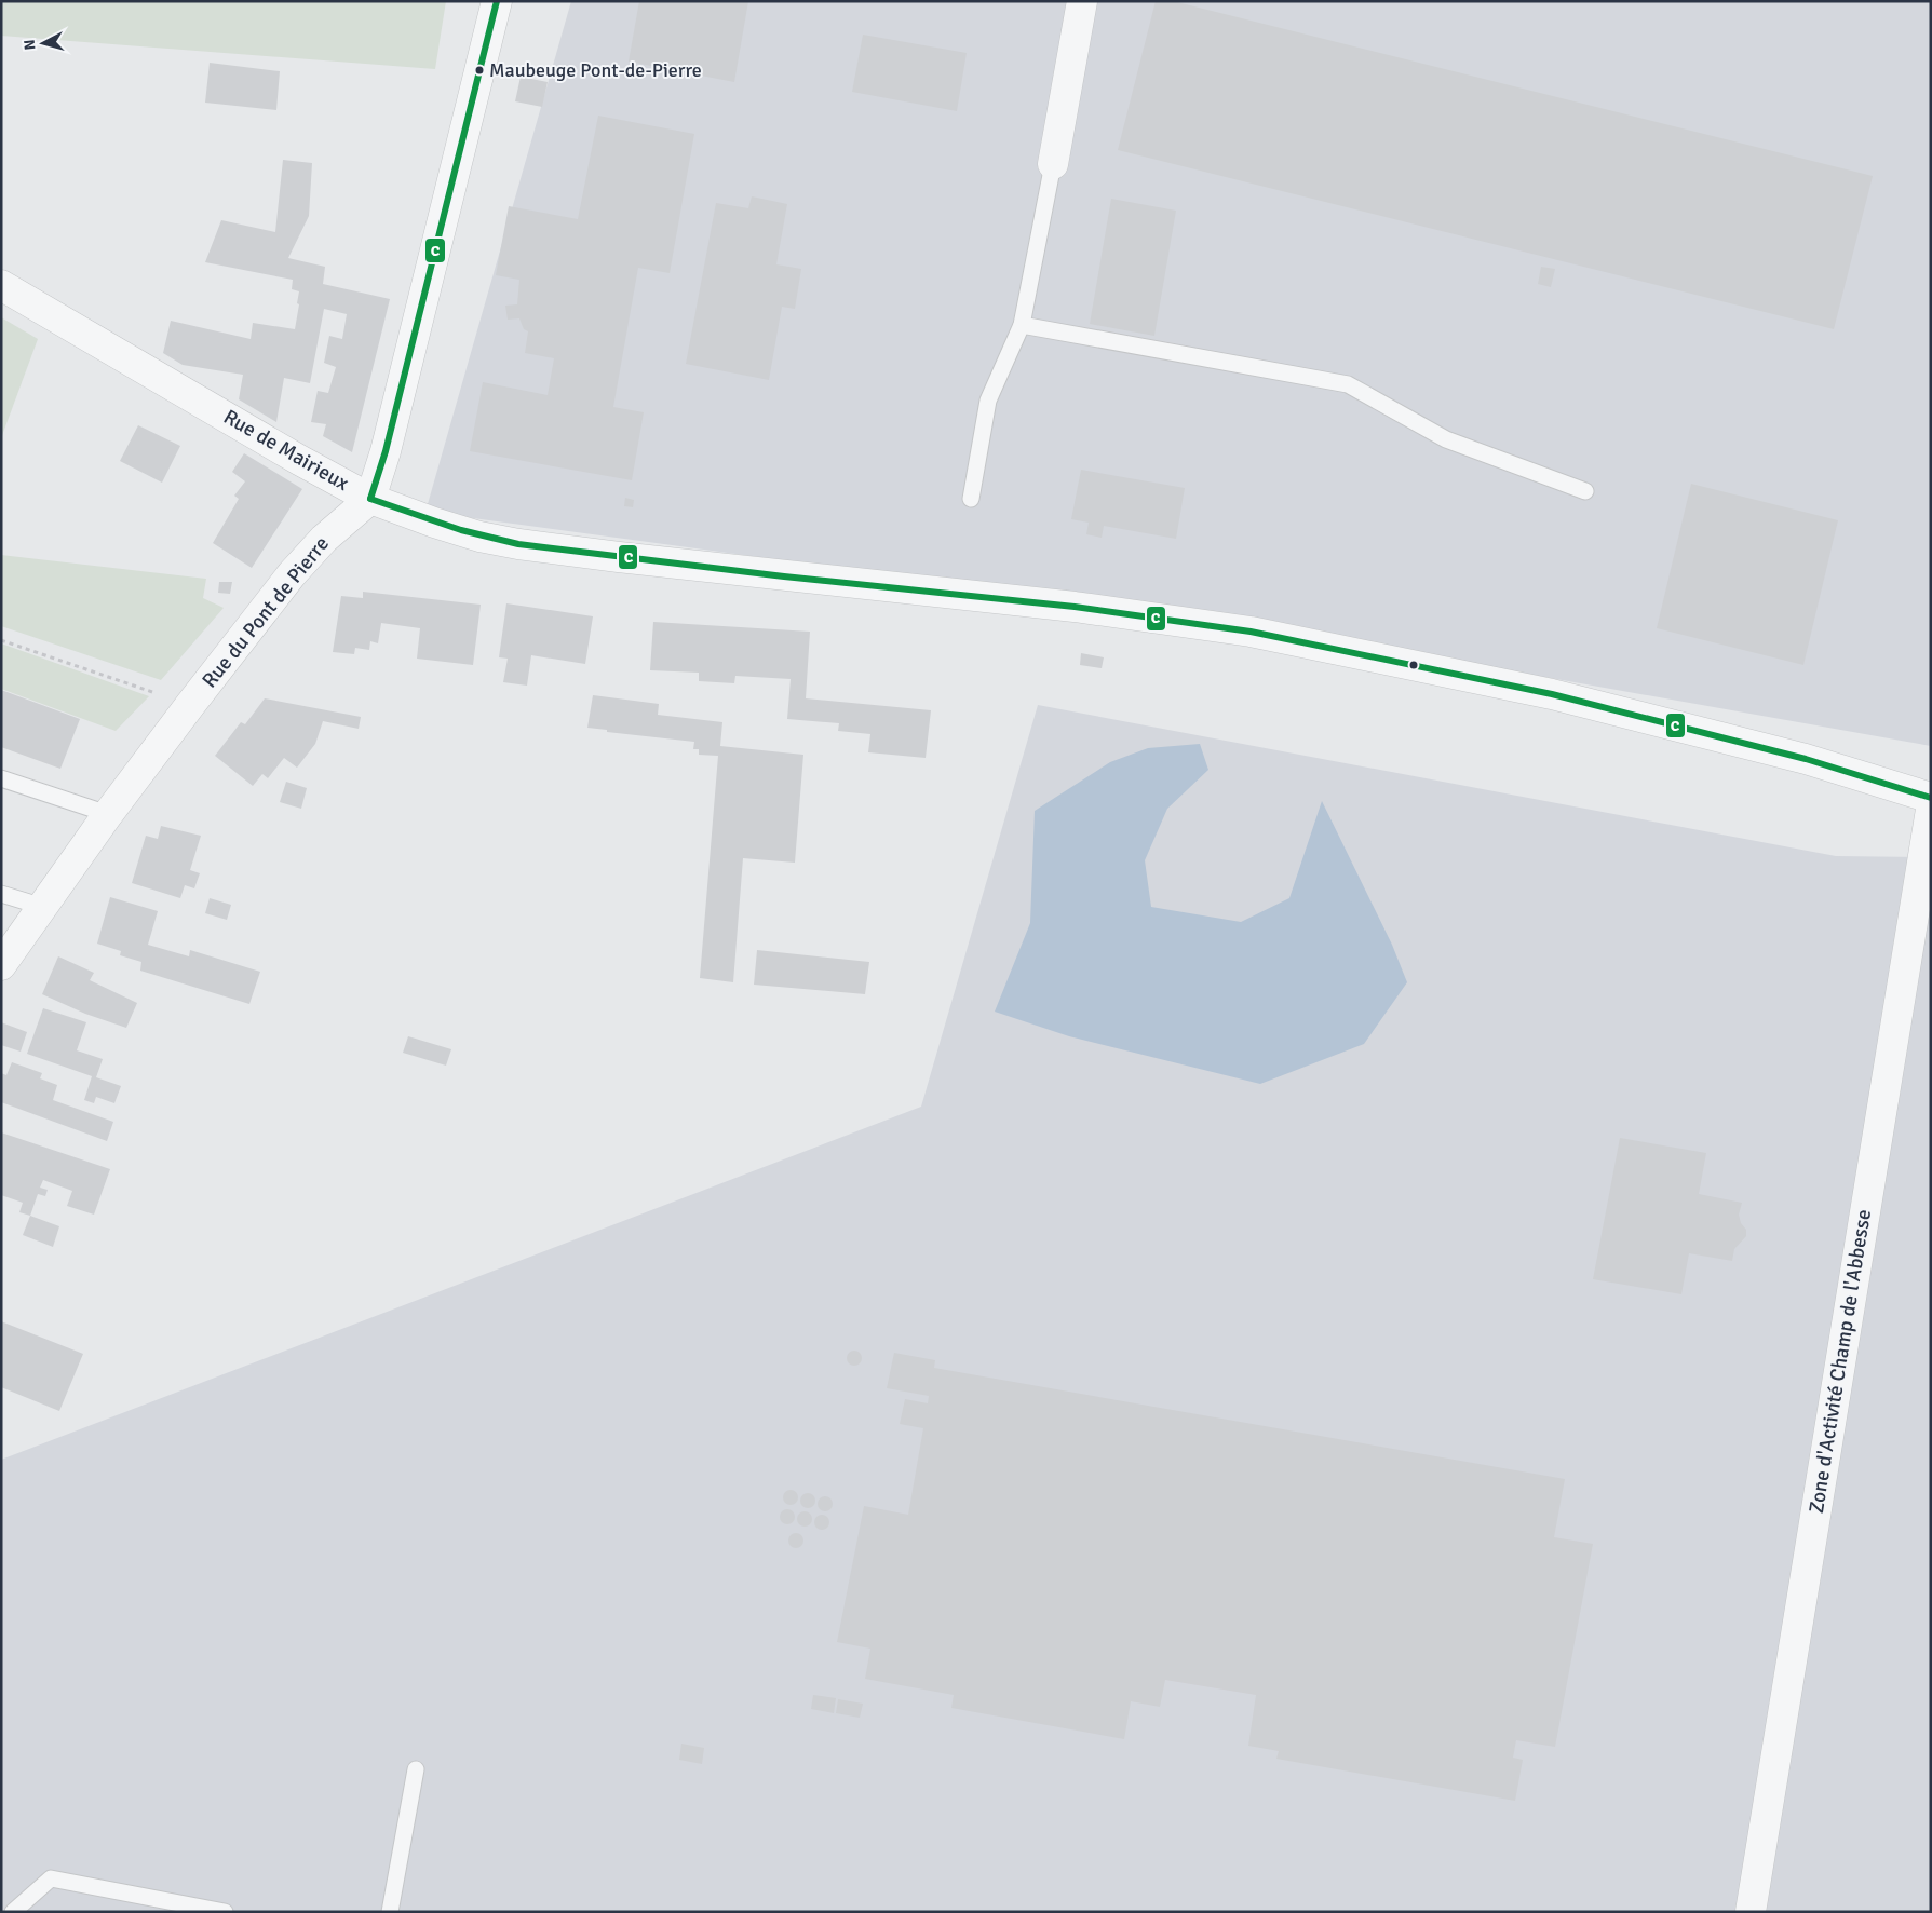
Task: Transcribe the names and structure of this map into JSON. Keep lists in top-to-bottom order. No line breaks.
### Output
{"streets":{"street":["Rue de Mairieux","Rue du Pont de Pierre","Zone d'Activité Champ de l'Abbesse"]},"crossings":[["Rue de Mairieux","Rue du Pont de Pierre"]],"places":["Maubeuge Pont-de-Pierre"],"lines":["transit line C"],"north":"left"}
